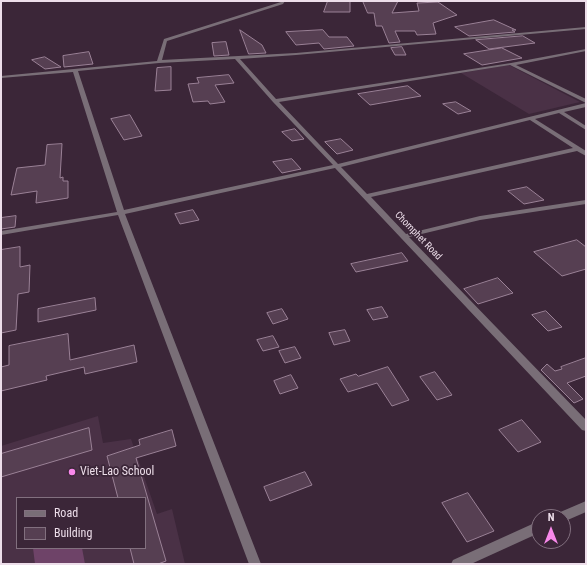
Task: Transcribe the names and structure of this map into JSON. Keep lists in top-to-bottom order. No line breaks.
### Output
{"streets":{"street":["Chomphet Road"]},"places":["Viet-Lao School"],"legend":["Road","Building"],"north":"top"}
